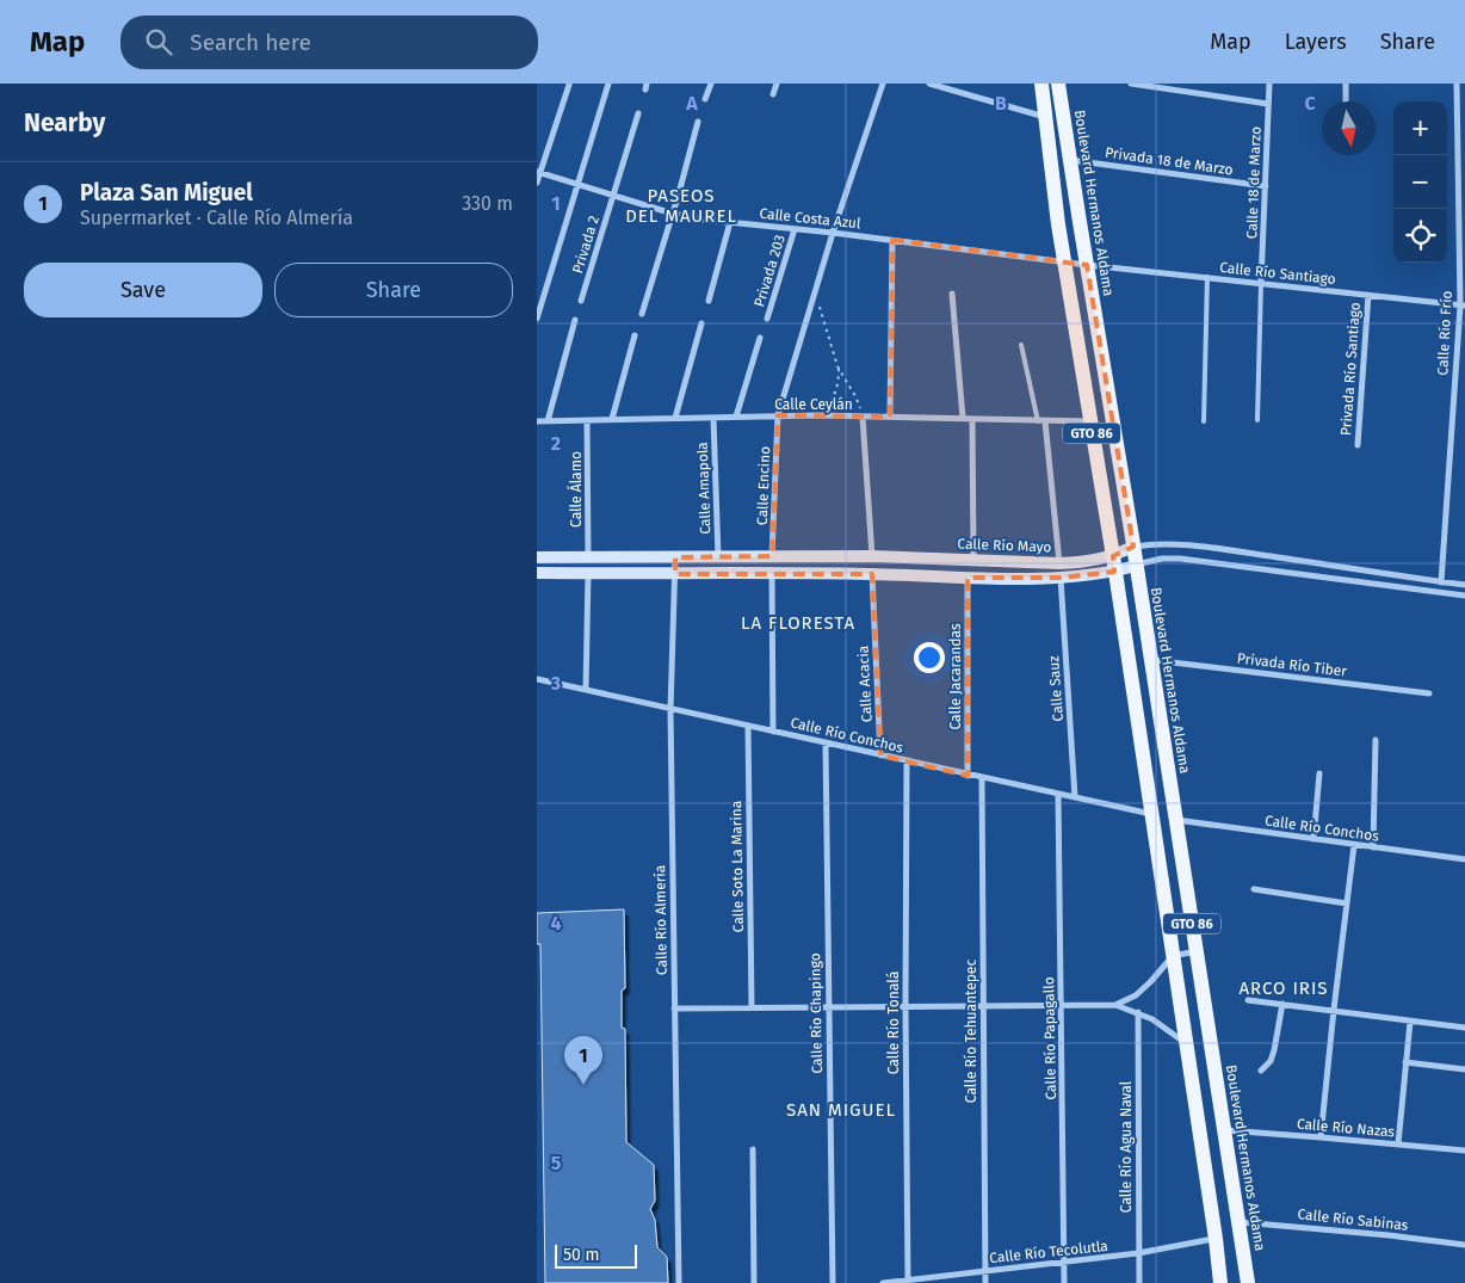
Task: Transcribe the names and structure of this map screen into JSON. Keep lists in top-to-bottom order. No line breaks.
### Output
{"streets":{"main road":["Boulevard Hermanos Aldama","GTO 86"],"street":["Privada 18 de Marzo","Calle 18 de Marzo","Calle Costa Azul","Privada 2","Privada 203","Calle Río Santiago","Calle Río Frío","Privada Río Santiago","Calle Ceylán","Calle Encino","Calle Amapola","Calle Álamo","Calle Río Mayo","Privada Río Tiber","Calle Jacarandas","Calle Acacia","Calle Sauz","Calle Río Conchos","Calle Soto La Marina","Calle Río Almería","Calle Río Chapingo","Calle Río Tonalá","Calle Río Tehuantepec","Calle Río Papagallo","Calle Río Nazas","Calle Río Agua Naval","Calle Río Sabinas","Calle Río Tecolutla"]},"crossings":[["Privada 18 de Marzo","Calle 18 de Marzo"],["Privada 18 de Marzo","Boulevard Hermanos Aldama"],["Calle 18 de Marzo","Calle Río Santiago"],["Boulevard Hermanos Aldama","Calle Costa Azul"],["Boulevard Hermanos Aldama","Calle Río Santiago"],["Boulevard Hermanos Aldama","Calle Río Mayo"],["Boulevard Hermanos Aldama","Privada Río Tiber"],["Boulevard Hermanos Aldama","Calle Río Conchos"],["Boulevard Hermanos Aldama","Calle Río Nazas"],["Boulevard Hermanos Aldama","Calle Río Sabinas"],["Calle Costa Azul","Privada 2"],["Calle Costa Azul","Privada 203"],["Calle Costa Azul","Calle Río Santiago"],["Calle Costa Azul","GTO 86"],["Calle Costa Azul","Calle Encino"],["Calle Río Santiago","Calle Río Frío"],["Calle Río Santiago","Privada Río Santiago"],["Calle Río Frío","Calle Río Mayo"],["Calle Ceylán","GTO 86"],["Calle Ceylán","Calle Encino"],["Calle Ceylán","Calle Amapola"],["Calle Ceylán","Calle Álamo"],["GTO 86","Calle Río Mayo"],["GTO 86","Calle Río Conchos"],["GTO 86","Calle Río Tecolutla"],["Calle Encino","Calle Río Mayo"],["Calle Amapola","Calle Río Mayo"],["Calle Álamo","Calle Río Mayo"],["Calle Río Mayo","Calle Jacarandas"],["Calle Río Mayo","Calle Acacia"],["Calle Río Mayo","Calle Sauz"],["Calle Río Mayo","Calle Río Almería"],["Calle Jacarandas","Calle Río Conchos"],["Calle Acacia","Calle Río Conchos"],["Calle Sauz","Calle Río Conchos"],["Calle Río Conchos","Calle Soto La Marina"],["Calle Río Conchos","Calle Río Almería"],["Calle Río Conchos","Calle Río Chapingo"],["Calle Río Conchos","Calle Río Tonalá"],["Calle Río Conchos","Calle Río Tehuantepec"],["Calle Río Conchos","Calle Río Papagallo"],["Calle Río Tonalá","Calle Río Tecolutla"],["Calle Río Tehuantepec","Calle Río Tecolutla"],["Calle Río Papagallo","Calle Río Tecolutla"],["Calle Río Agua Naval","Calle Río Tecolutla"]],"districts":["PASEOS DEL MAUREL","LA FLORESTA","ARCO IRIS","SAN MIGUEL"],"scale_bar":"50 m","north":"bottom","page":{"header":"Map","search":"Search here","nav":["Map","Layers","Share"],"heading":"Nearby","map_buttons":["+","−"],"list":[{"mark":"1","name":"Plaza San Miguel","note":"Supermarket · Calle Río Almería","value":"330 m"}],"buttons":["Save","Share"],"pins":"1","scale":"50 m"},"grid":{"columns":["A","B","C"],"rows":["1","2","3","4","5"]}}
